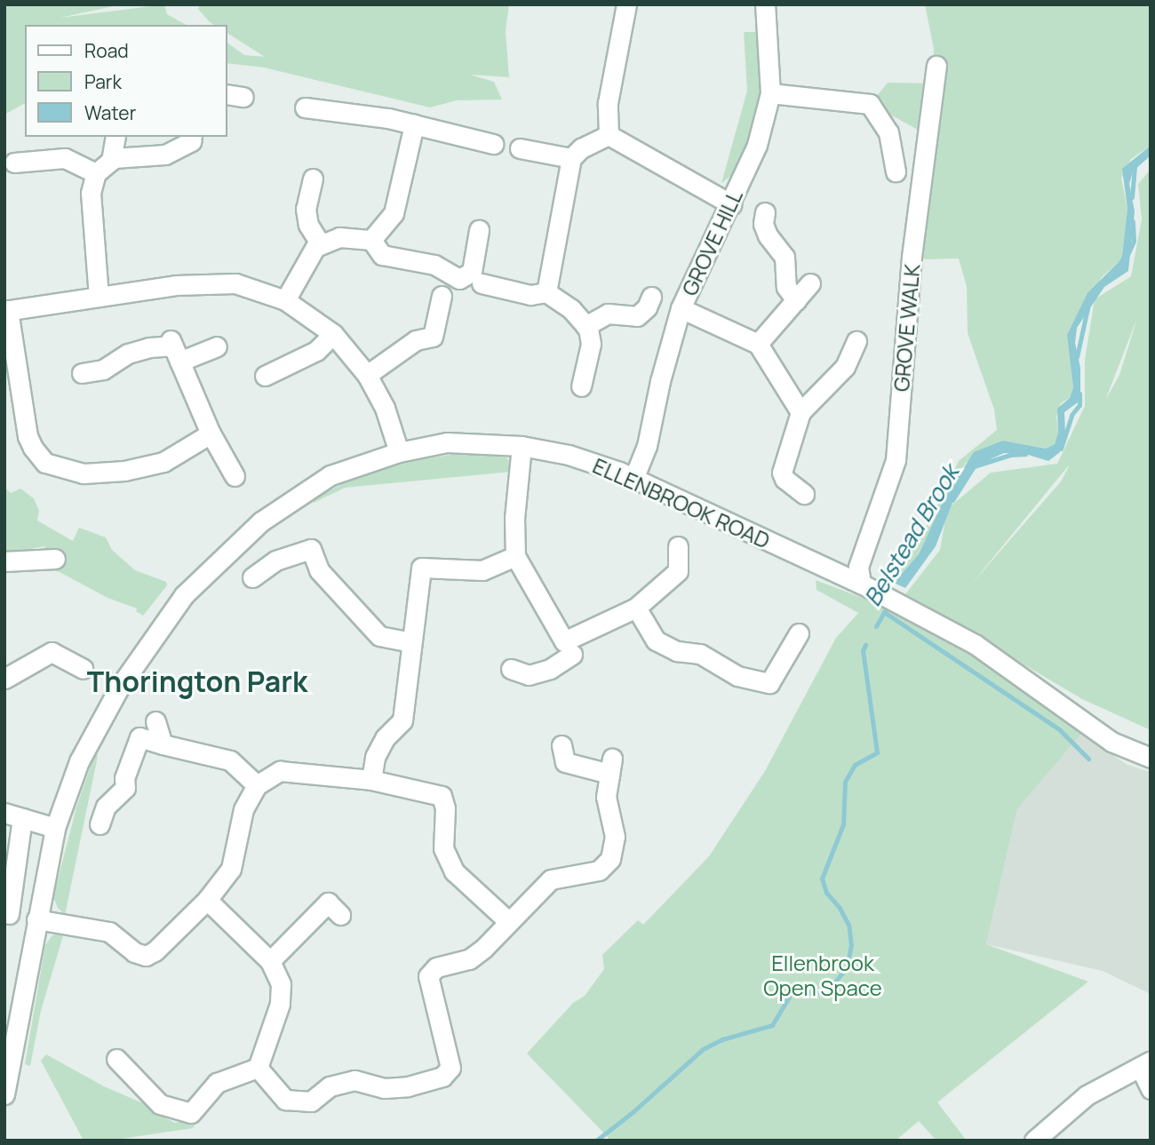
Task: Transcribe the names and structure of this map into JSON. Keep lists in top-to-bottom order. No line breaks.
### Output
{"streets":{"street":["GROVE HILL","GROVE WALK","ELLENBROOK ROAD"]},"crossings":[["GROVE HILL","ELLENBROOK ROAD"],["GROVE WALK","ELLENBROOK ROAD"]],"districts":["Thorington Park"],"water":["Belstead Brook"],"parks":["Ellenbrook Open Space"],"legend":["Road","Park","Water"]}
